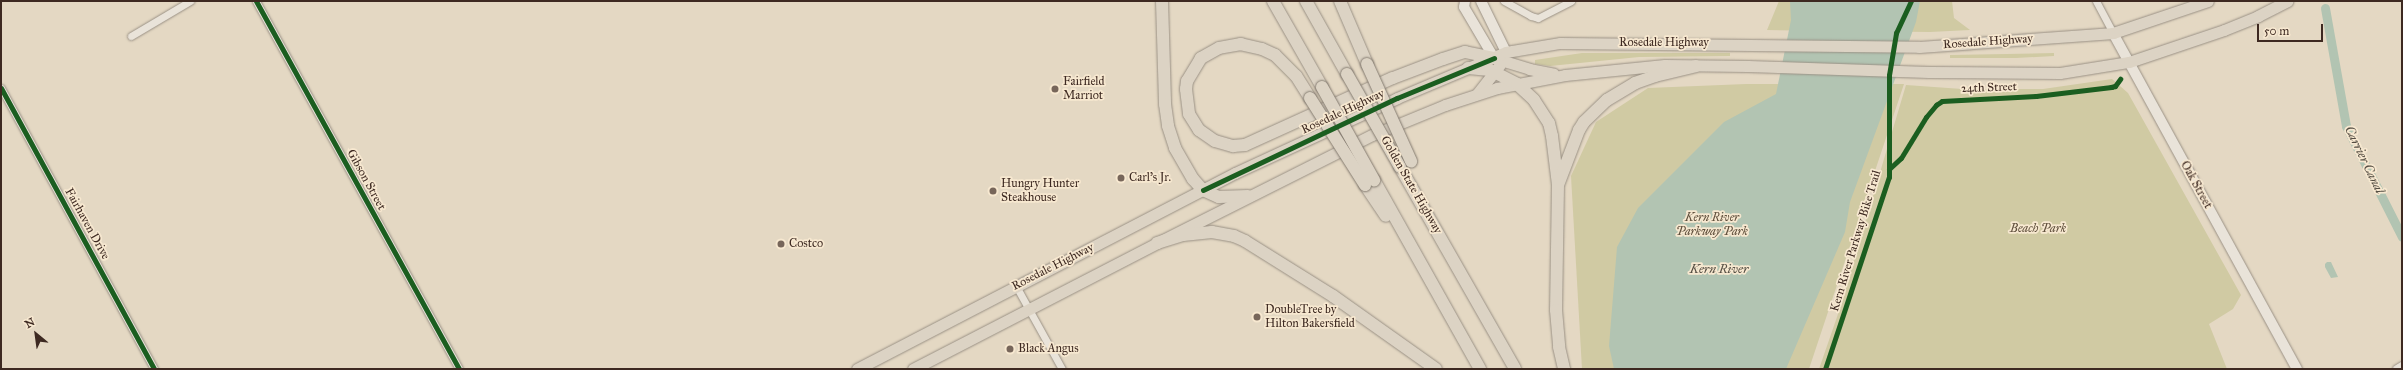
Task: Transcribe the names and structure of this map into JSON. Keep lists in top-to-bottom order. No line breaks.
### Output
{"streets":{"highway":["Golden State Highway"],"main road":["Rosedale Highway","Oak Street"],"street":["Gibson Street","Fairhaven Drive"],"cycle path":["24th Street","Kern River Parkway Bike Trail"]},"crossings":[["Rosedale Highway","Oak Street"]],"water":["Carrier Canal","Kern River"],"parks":["Kern River Parkway Park","Beach Park"],"places":["Fairfield Marriot","Carl's Jr.","Hungry Hunter Steakhouse","Costco","DoubleTree by Hilton Bakersfield","Black Angus"],"scale_bar":"50 m","north":"top left"}
